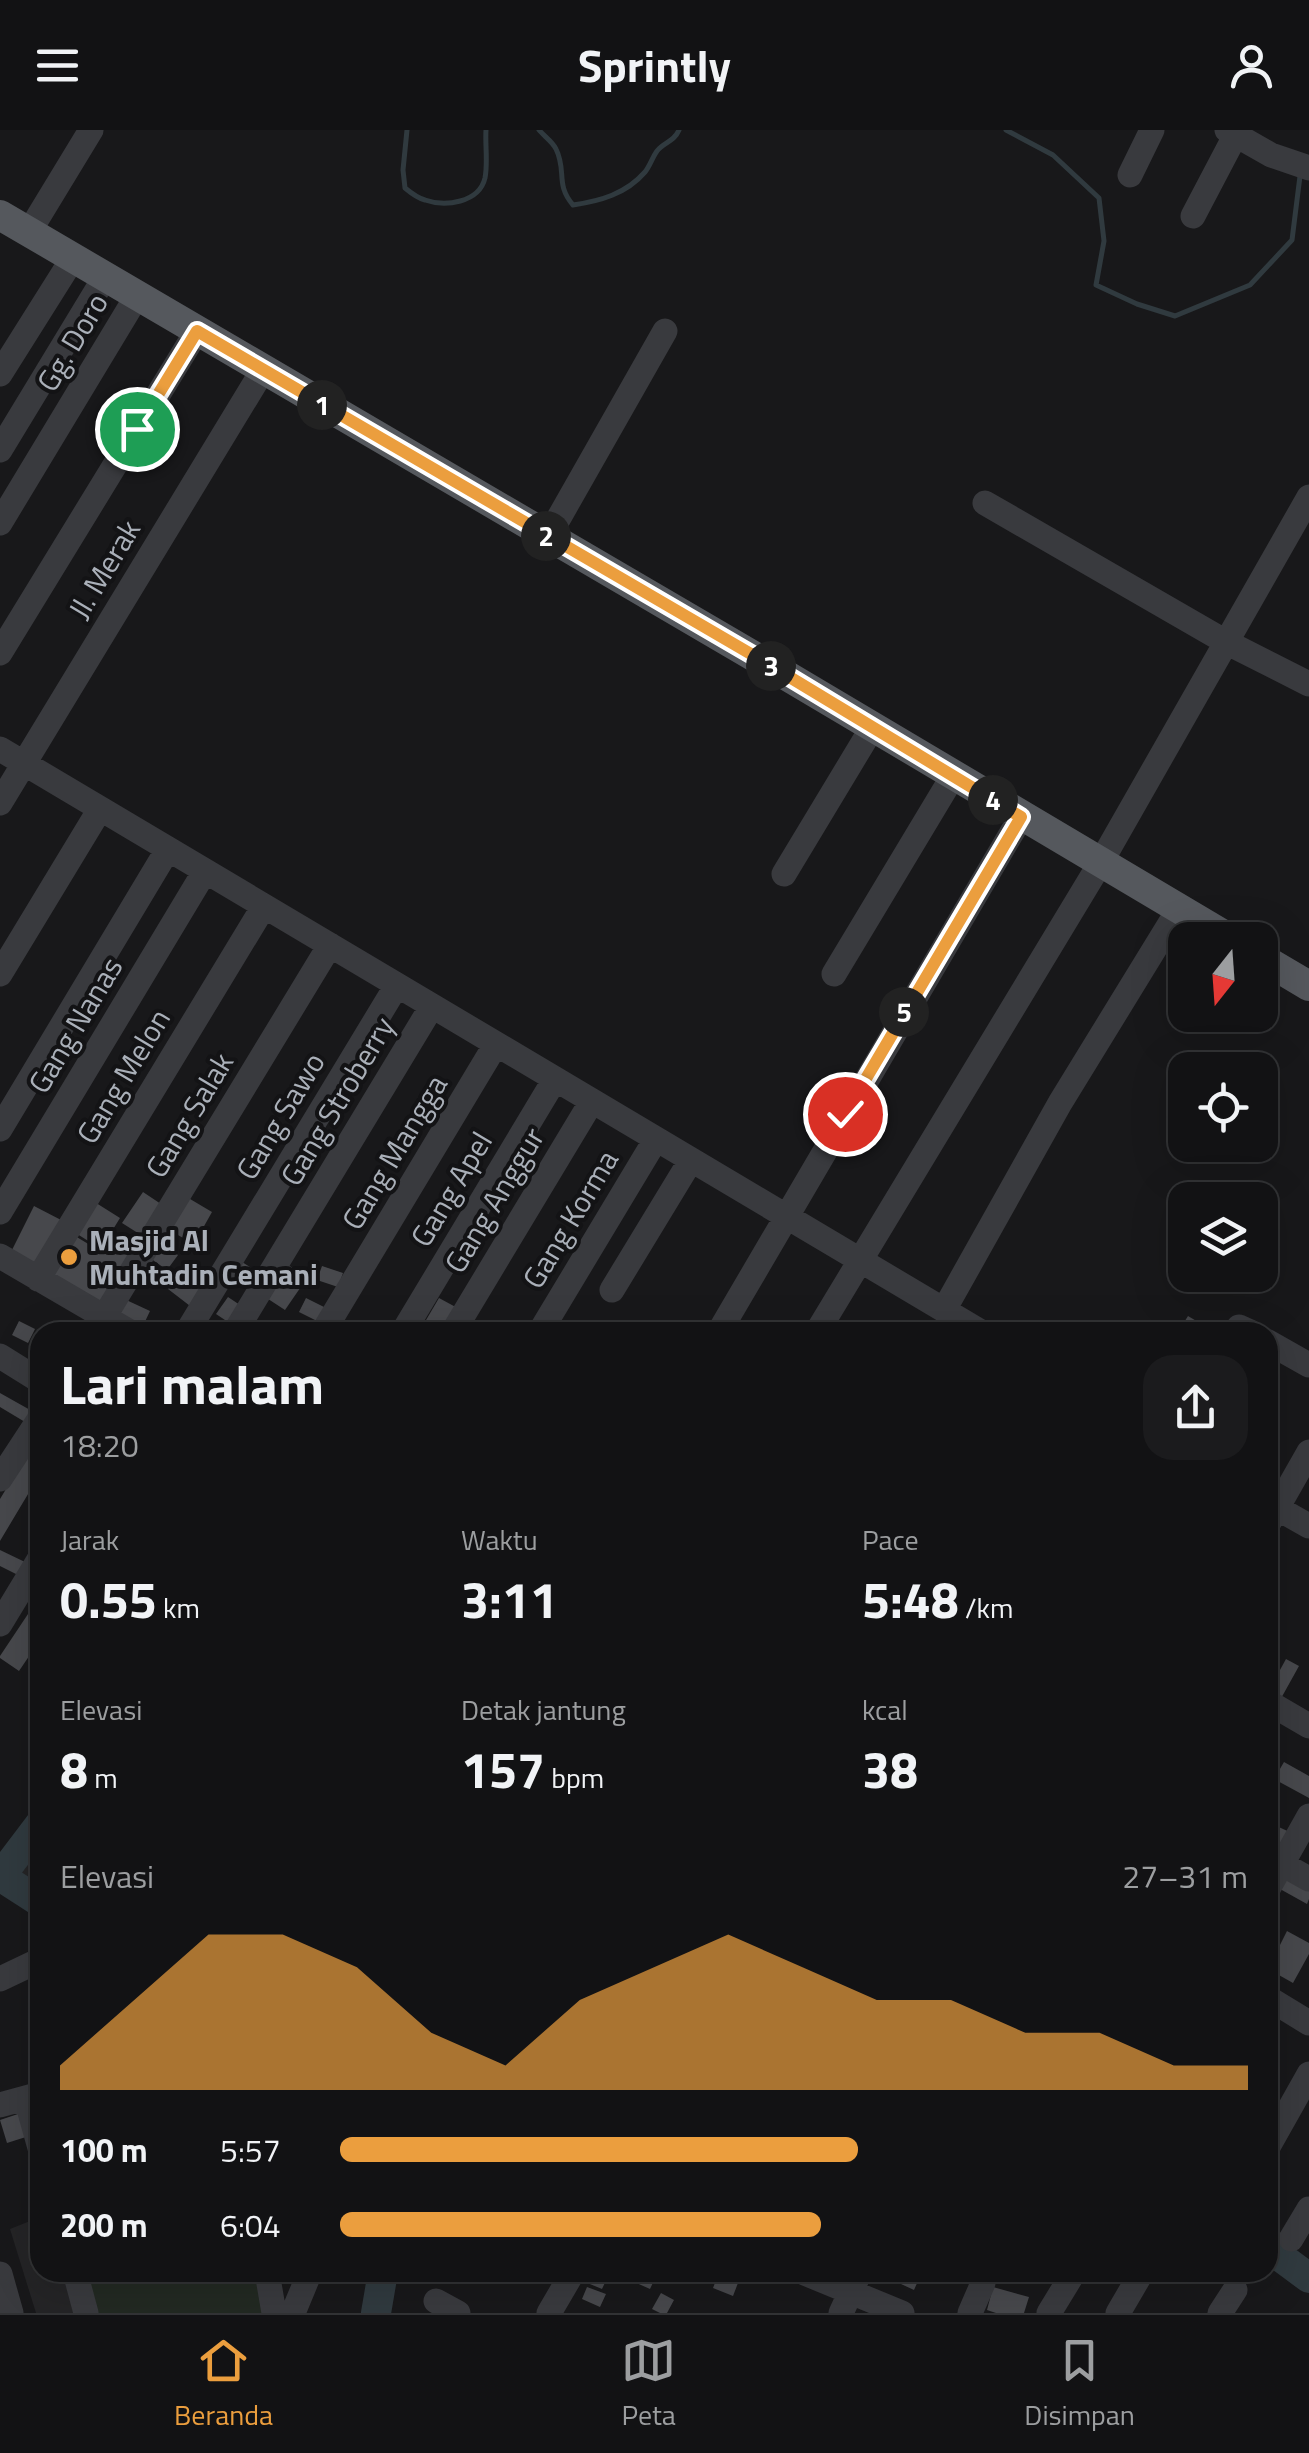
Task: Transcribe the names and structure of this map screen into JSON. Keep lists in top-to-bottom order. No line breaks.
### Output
{"streets":{"street":["Gg. Doro","Jl. Merak","Gang Nanas","Gang Melon","Gang Stroberry","Gang Salak","Gang Sawo","Gang Mangga","Gang Apel","Gang Anggur","Gang Korma"]},"places":["Masjid Al Muhtadin Cemani"],"north":"bottom","page":{"header":"Sprintly","pins":["1","2","3","4","5"],"heading":["Lari malam","18:20"],"stats":[["Jarak","0.55 km"],["Waktu","3:11"],["Pace","5:48 /km"],["Elevasi","8 m"],["Detak jantung","157 bpm"],["kcal","38"]],"chart":["Elevasi","27–31 m"],"list":[{"name":"100 m","note":"5:57"},{"name":"200 m","note":"6:04"}],"tabs":["Beranda","Peta","Disimpan"]}}
